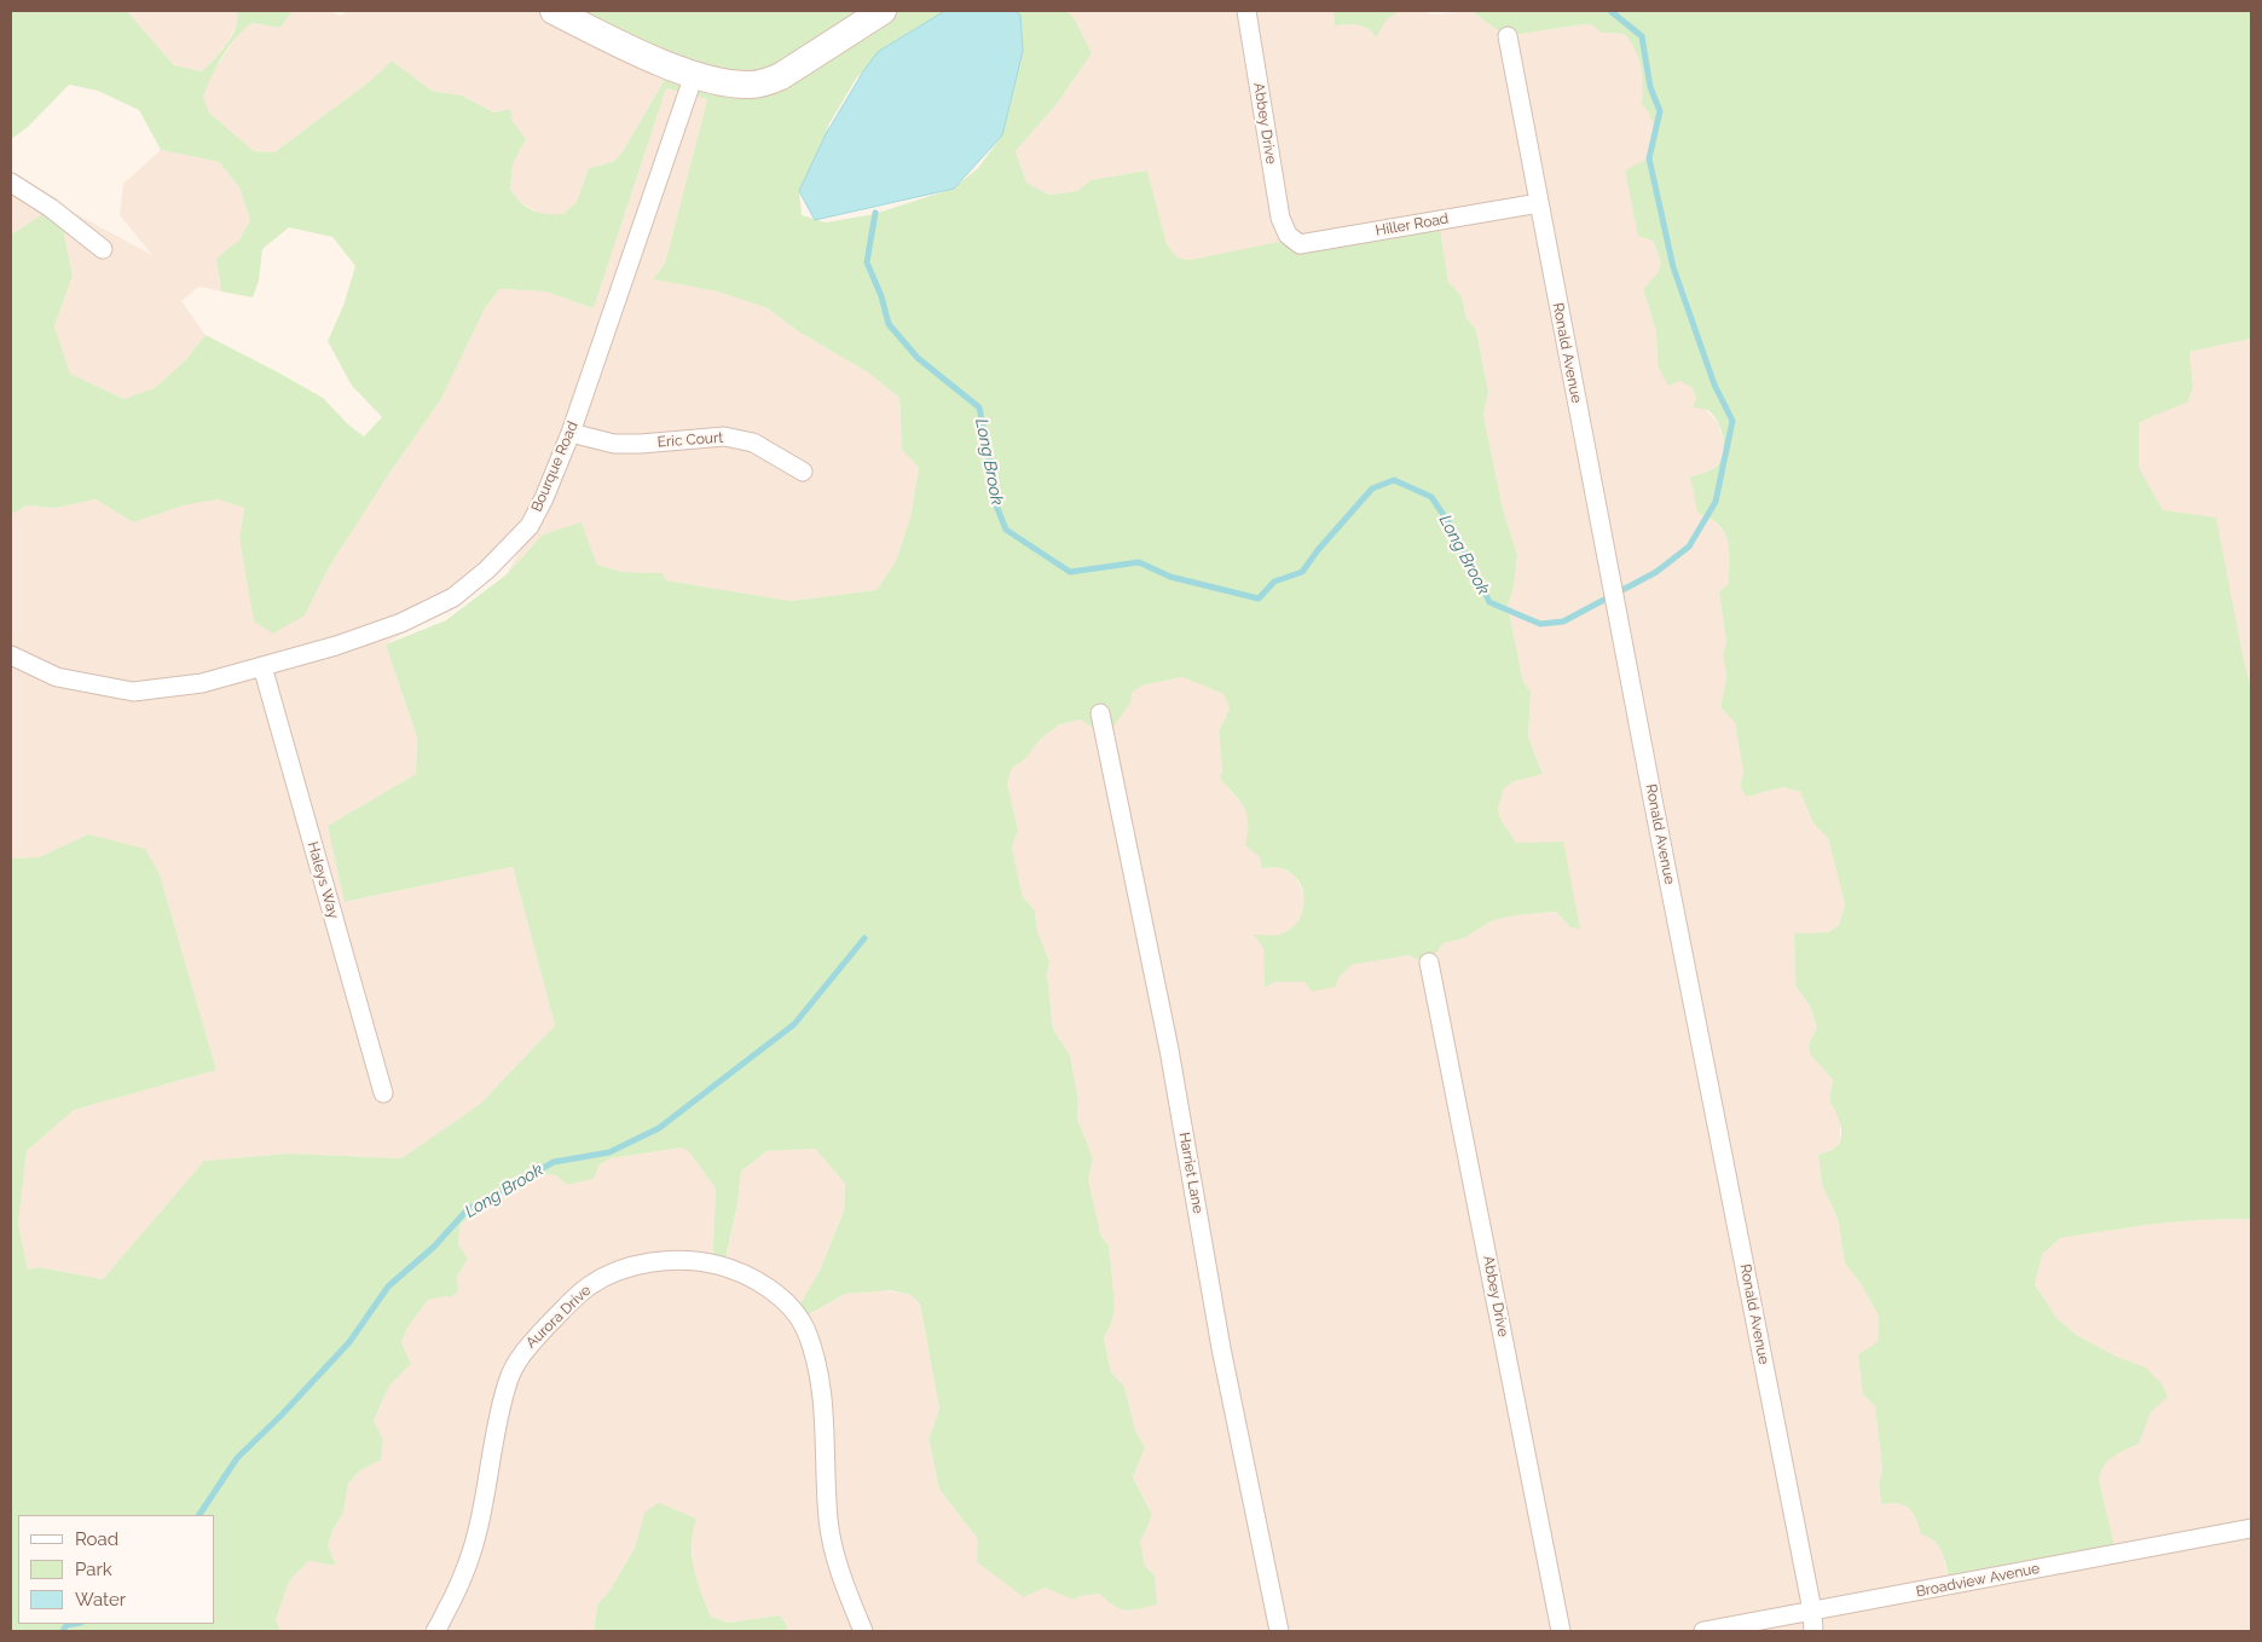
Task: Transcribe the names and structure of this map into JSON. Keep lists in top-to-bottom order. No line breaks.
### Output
{"streets":{"street":["Abbey Drive","Hiller Road","Ronald Avenue","Eric Court","Bourque Road","Haleys Way","Harriet Lane","Aurora Drive","Broadview Avenue"]},"crossings":[["Abbey Drive","Hiller Road"],["Hiller Road","Ronald Avenue"],["Ronald Avenue","Broadview Avenue"],["Eric Court","Bourque Road"],["Bourque Road","Haleys Way"]],"water":["Long Brook"],"legend":["Road","Park","Water"]}
